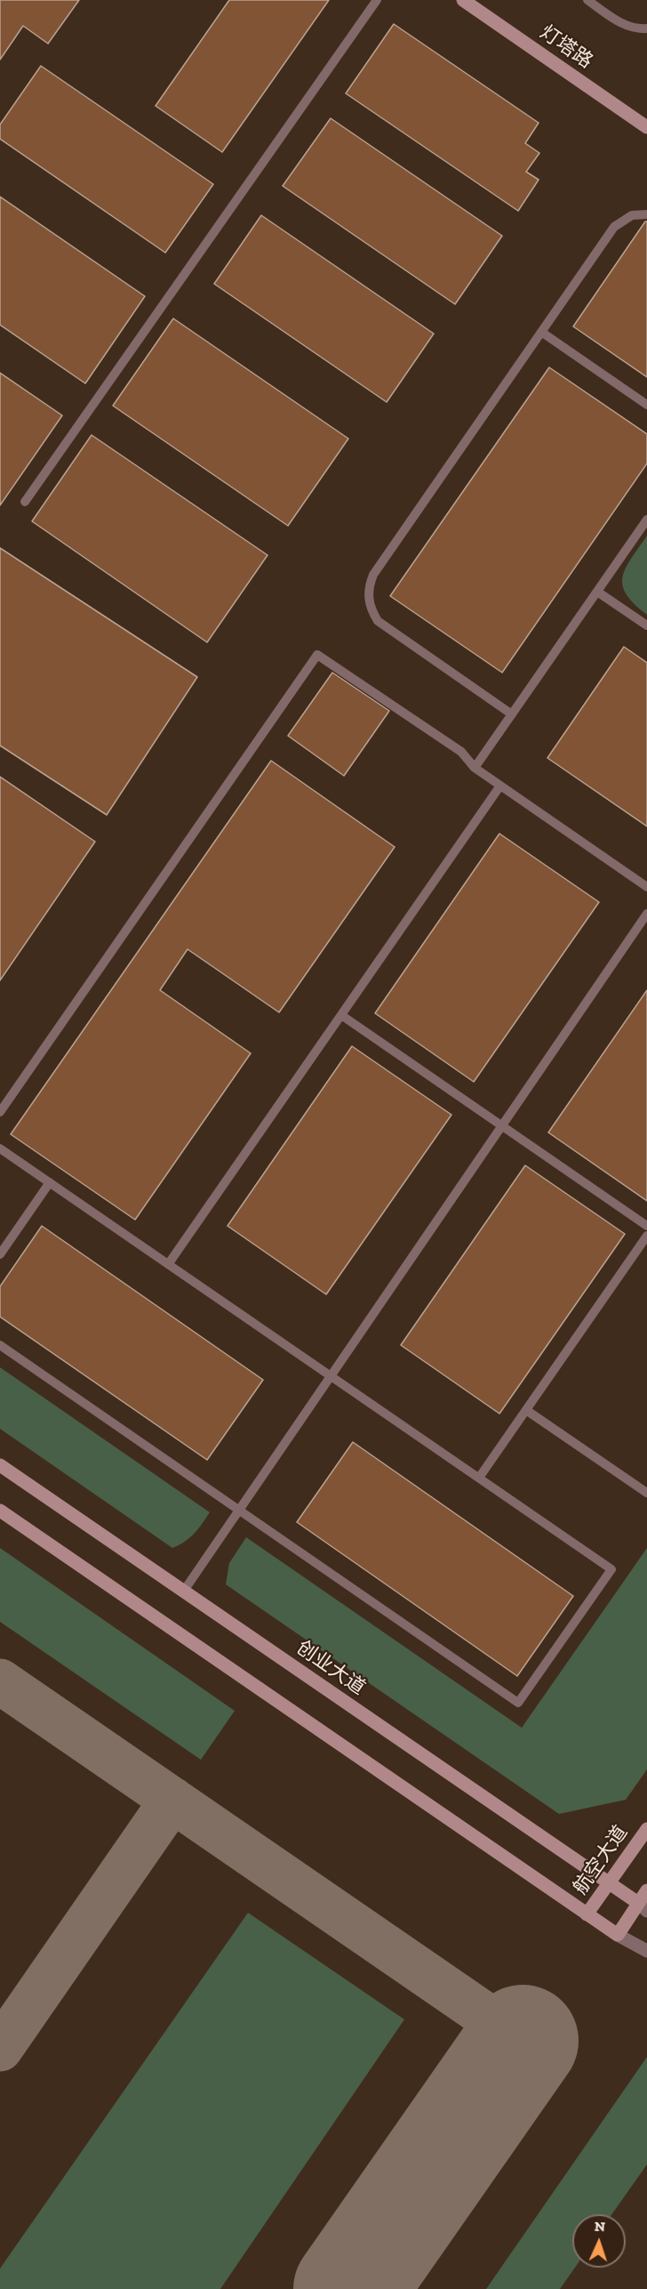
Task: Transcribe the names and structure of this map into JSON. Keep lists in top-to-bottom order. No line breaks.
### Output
{"streets":{"main road":["灯塔路","创业大道","航空大道"]},"crossings":[["创业大道","航空大道"]],"north":"top"}
